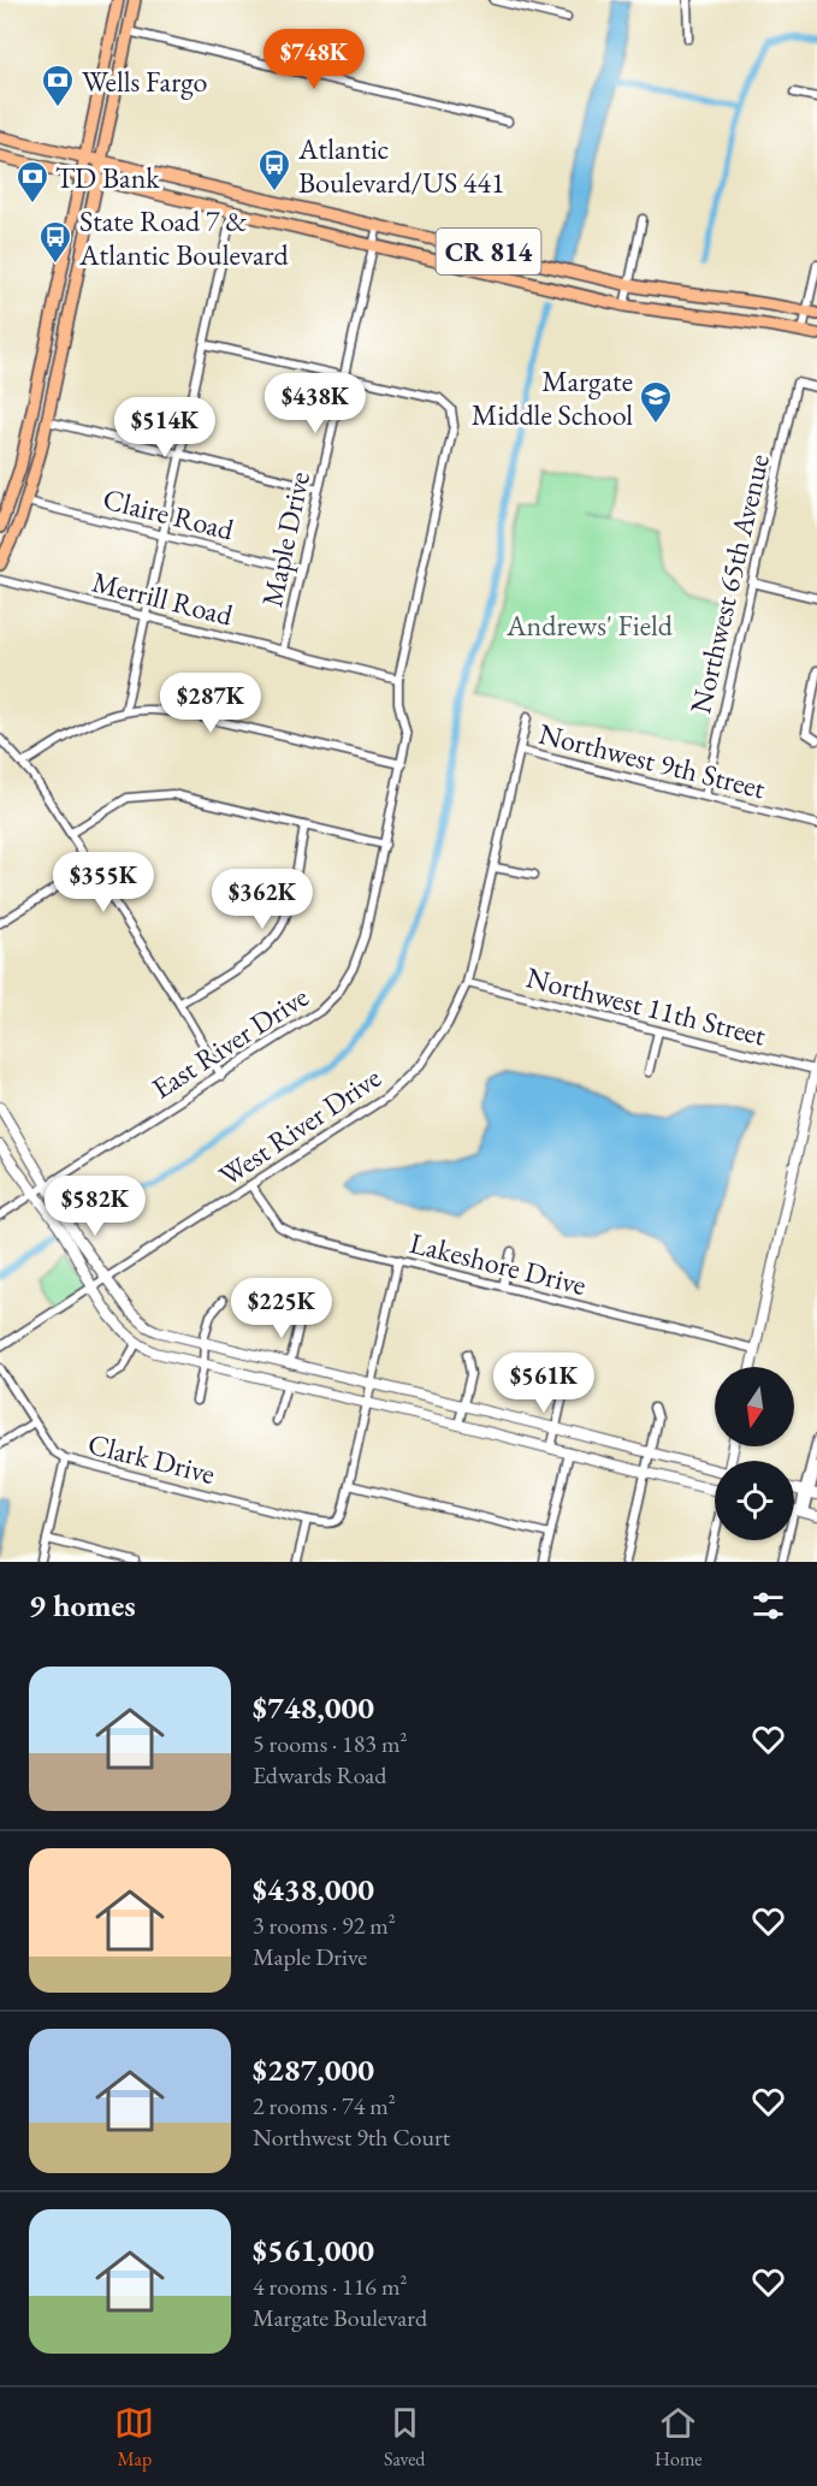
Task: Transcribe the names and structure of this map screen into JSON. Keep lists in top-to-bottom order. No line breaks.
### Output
{"streets":{"main road":["CR 814"],"street":["Claire Road","Maple Drive","Northwest 65th Avenue","Merrill Road","Northwest 9th Street","Northwest 11th Street","East River Drive","West River Drive","Lakeshore Drive","Clark Drive"]},"crossings":[["CR 814","Maple Drive"],["Claire Road","Maple Drive"],["Maple Drive","Merrill Road"],["Maple Drive","East River Drive"],["Northwest 65th Avenue","Northwest 9th Street"],["Merrill Road","East River Drive"],["Northwest 9th Street","West River Drive"],["Northwest 11th Street","West River Drive"],["West River Drive","Lakeshore Drive"]],"parks":["Andrews' Field"],"places":{"bank":["Wells Fargo","TD Bank"],"bus stop":["Atlantic Boulevard/US 441","State Road 7 & Atlantic Boulevard"],"school or university":["Margate Middle School"]},"north":"bottom","page":{"price":["$748K","$438K","$514K","$287K","$355K","$362K","$582K","$225K","$561K"],"heading":"9 homes","list":[{"name":"$748,000","note":"5 rooms · 183 m² · Edwards Road"},{"name":"$438,000","note":"3 rooms · 92 m² · Maple Drive"},{"name":"$287,000","note":"2 rooms · 74 m² · Northwest 9th Court"},{"name":"$561,000","note":"4 rooms · 116 m² · Margate Boulevard"}],"tabs":["Map","Saved","Home"]}}
